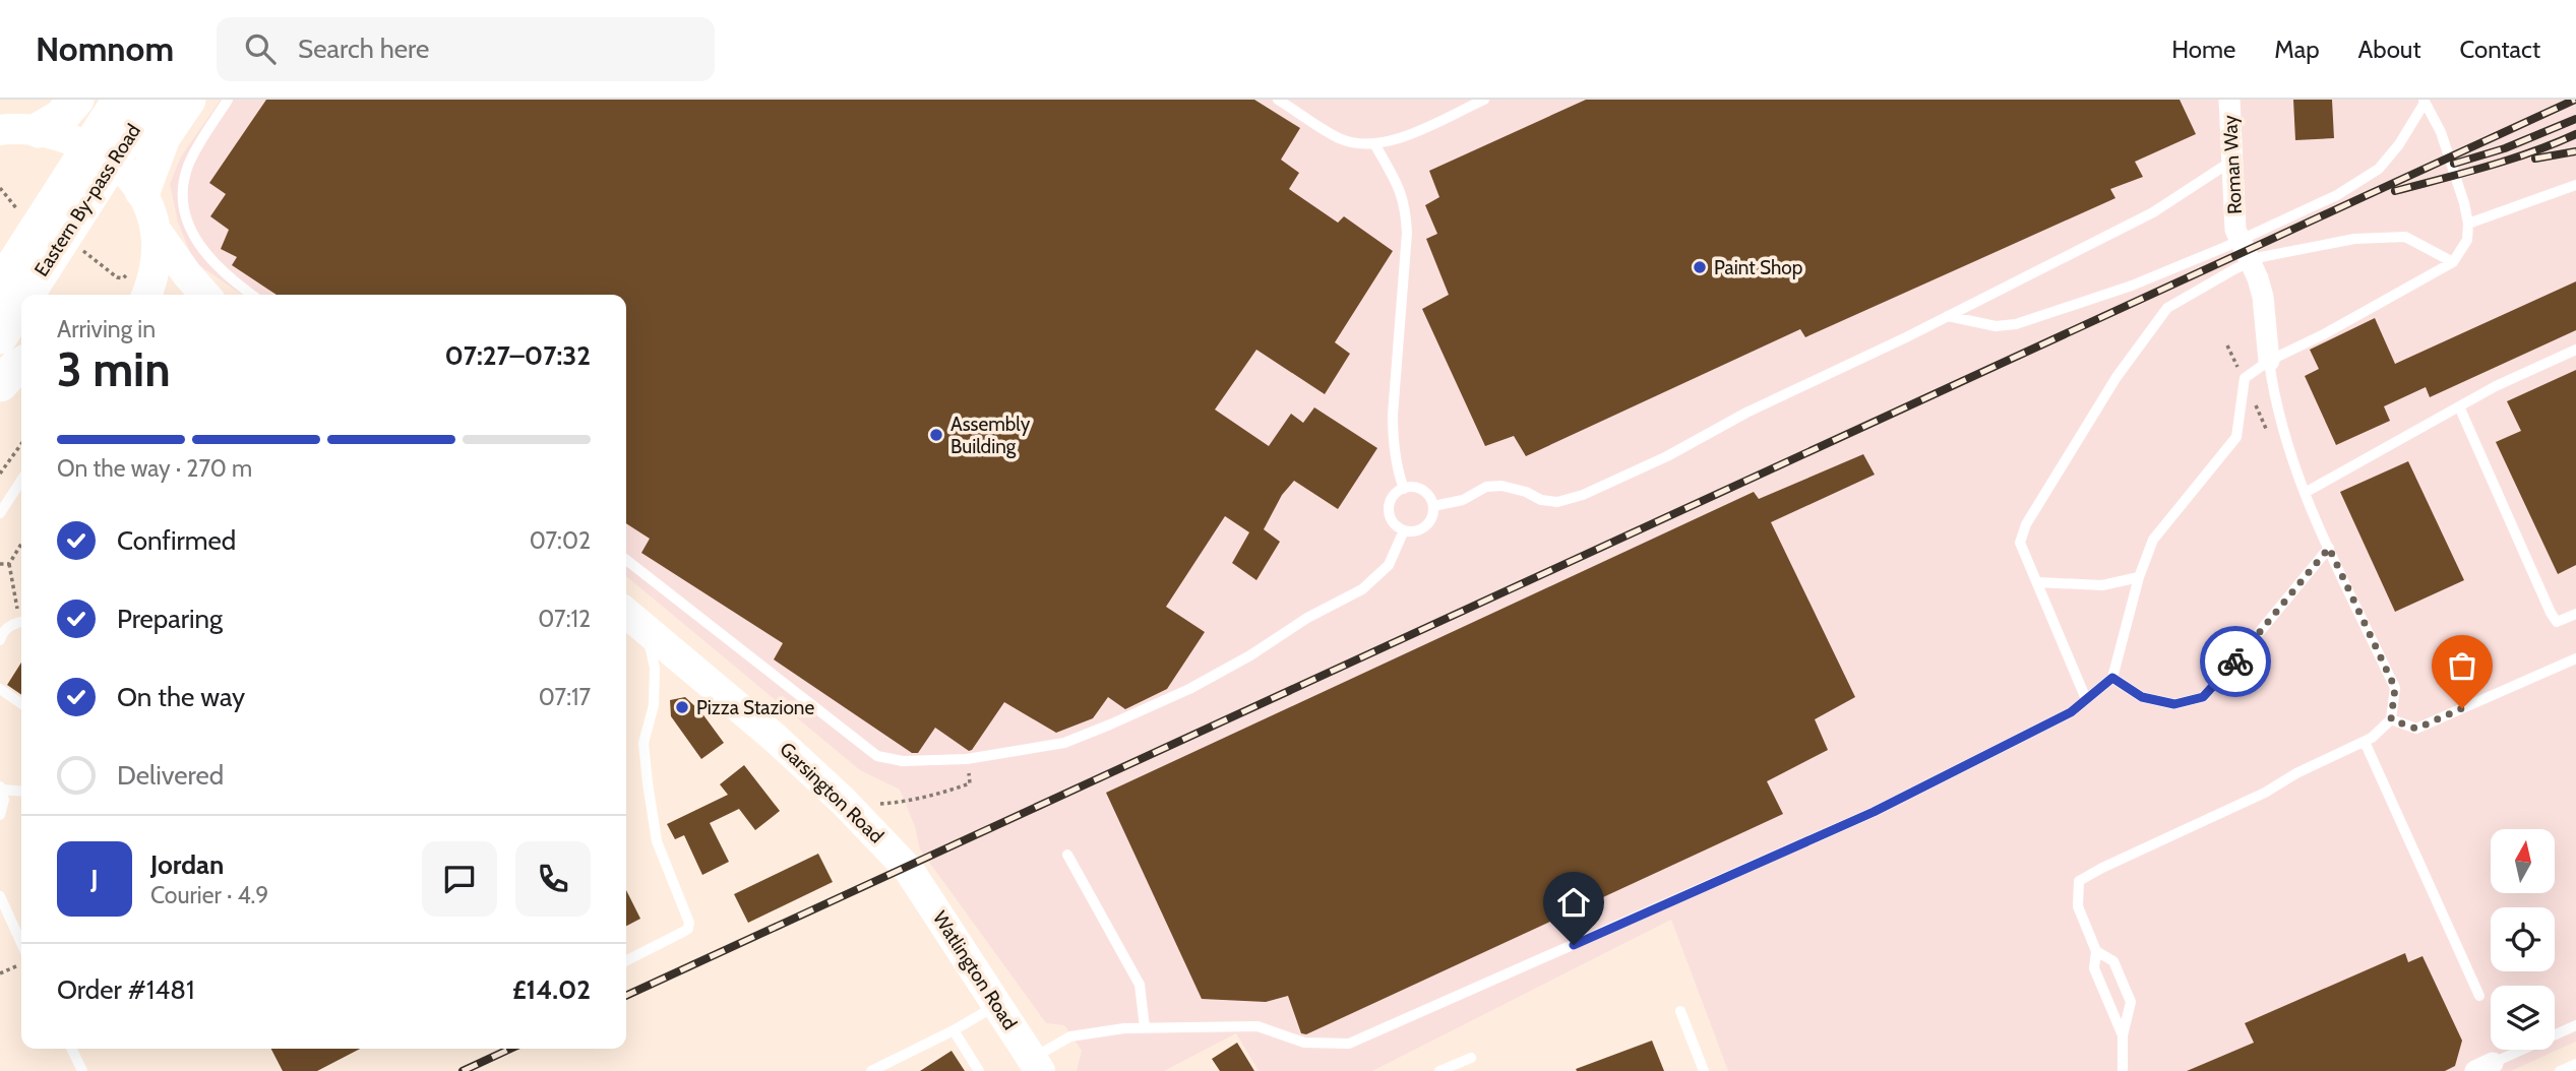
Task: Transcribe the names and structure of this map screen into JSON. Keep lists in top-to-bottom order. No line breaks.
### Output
{"streets":{"highway":["Eastern By-pass Road"],"main road":["Garsington Road","Watlington Road"],"street":["Roman Way"]},"crossings":[["Garsington Road","Watlington Road"]],"places":["Paint Shop","Assembly Building","Pizza Stazione"],"north":"top","page":{"header":"Nomnom","search":"Search here","nav":["Home","Map","About","Contact"],"heading":["3 min","Arriving in","07:27–07:32"],"panel":["Jordan","Courier · 4.9","Order #1481","£14.02"],"bar":"On the way · 270 m","list":[["Confirmed","07:02"],["Preparing","07:12"],["On the way","07:17"],"Delivered"],"round":"J"}}
